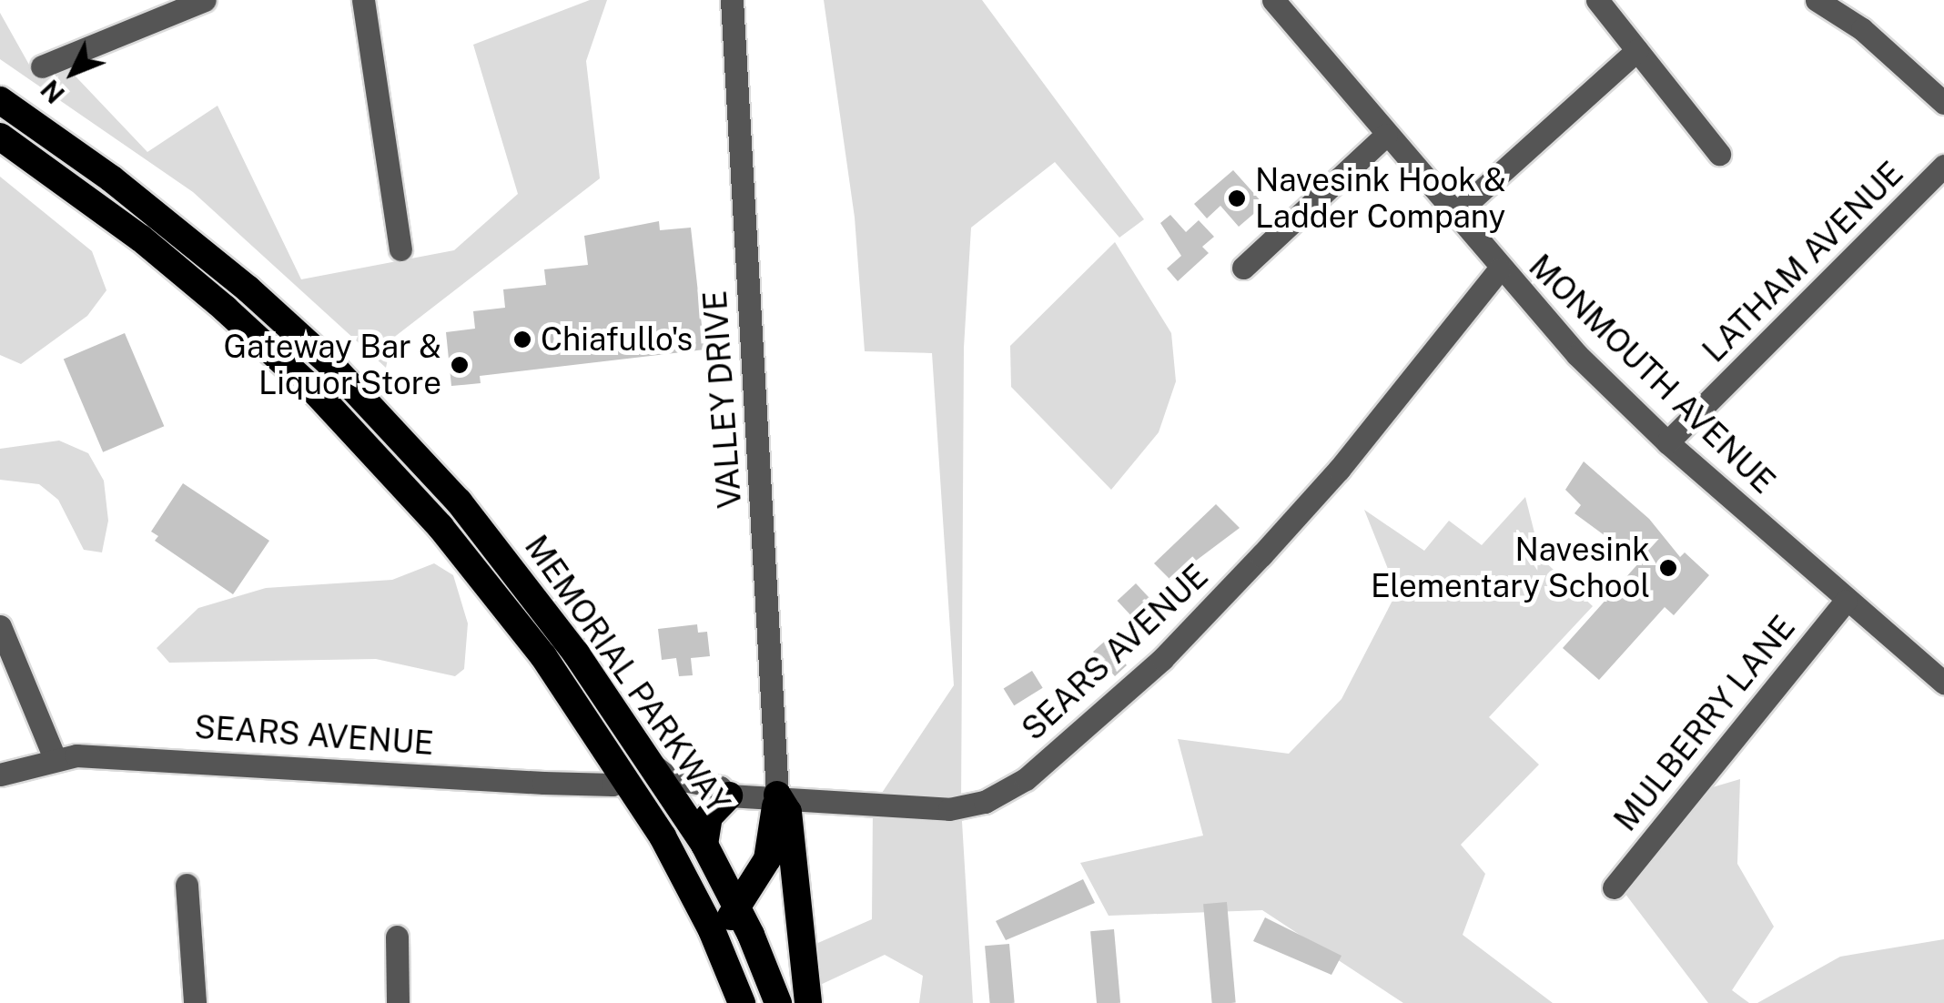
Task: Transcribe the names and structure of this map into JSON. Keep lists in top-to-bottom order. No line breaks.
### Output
{"streets":{"highway":["MEMORIAL PARKWAY"],"street":["LATHAM AVENUE","MONMOUTH AVENUE","VALLEY DRIVE","SEARS AVENUE","MULBERRY LANE"]},"crossings":[["LATHAM AVENUE","MONMOUTH AVENUE"],["MONMOUTH AVENUE","SEARS AVENUE"],["MONMOUTH AVENUE","MULBERRY LANE"],["VALLEY DRIVE","SEARS AVENUE"],["SEARS AVENUE","MEMORIAL PARKWAY"]],"places":["Navesink Hook & Ladder Company","Chiafullo's","Gateway Bar & Liquor Store","Navesink Elementary School"],"north":"bottom left"}
